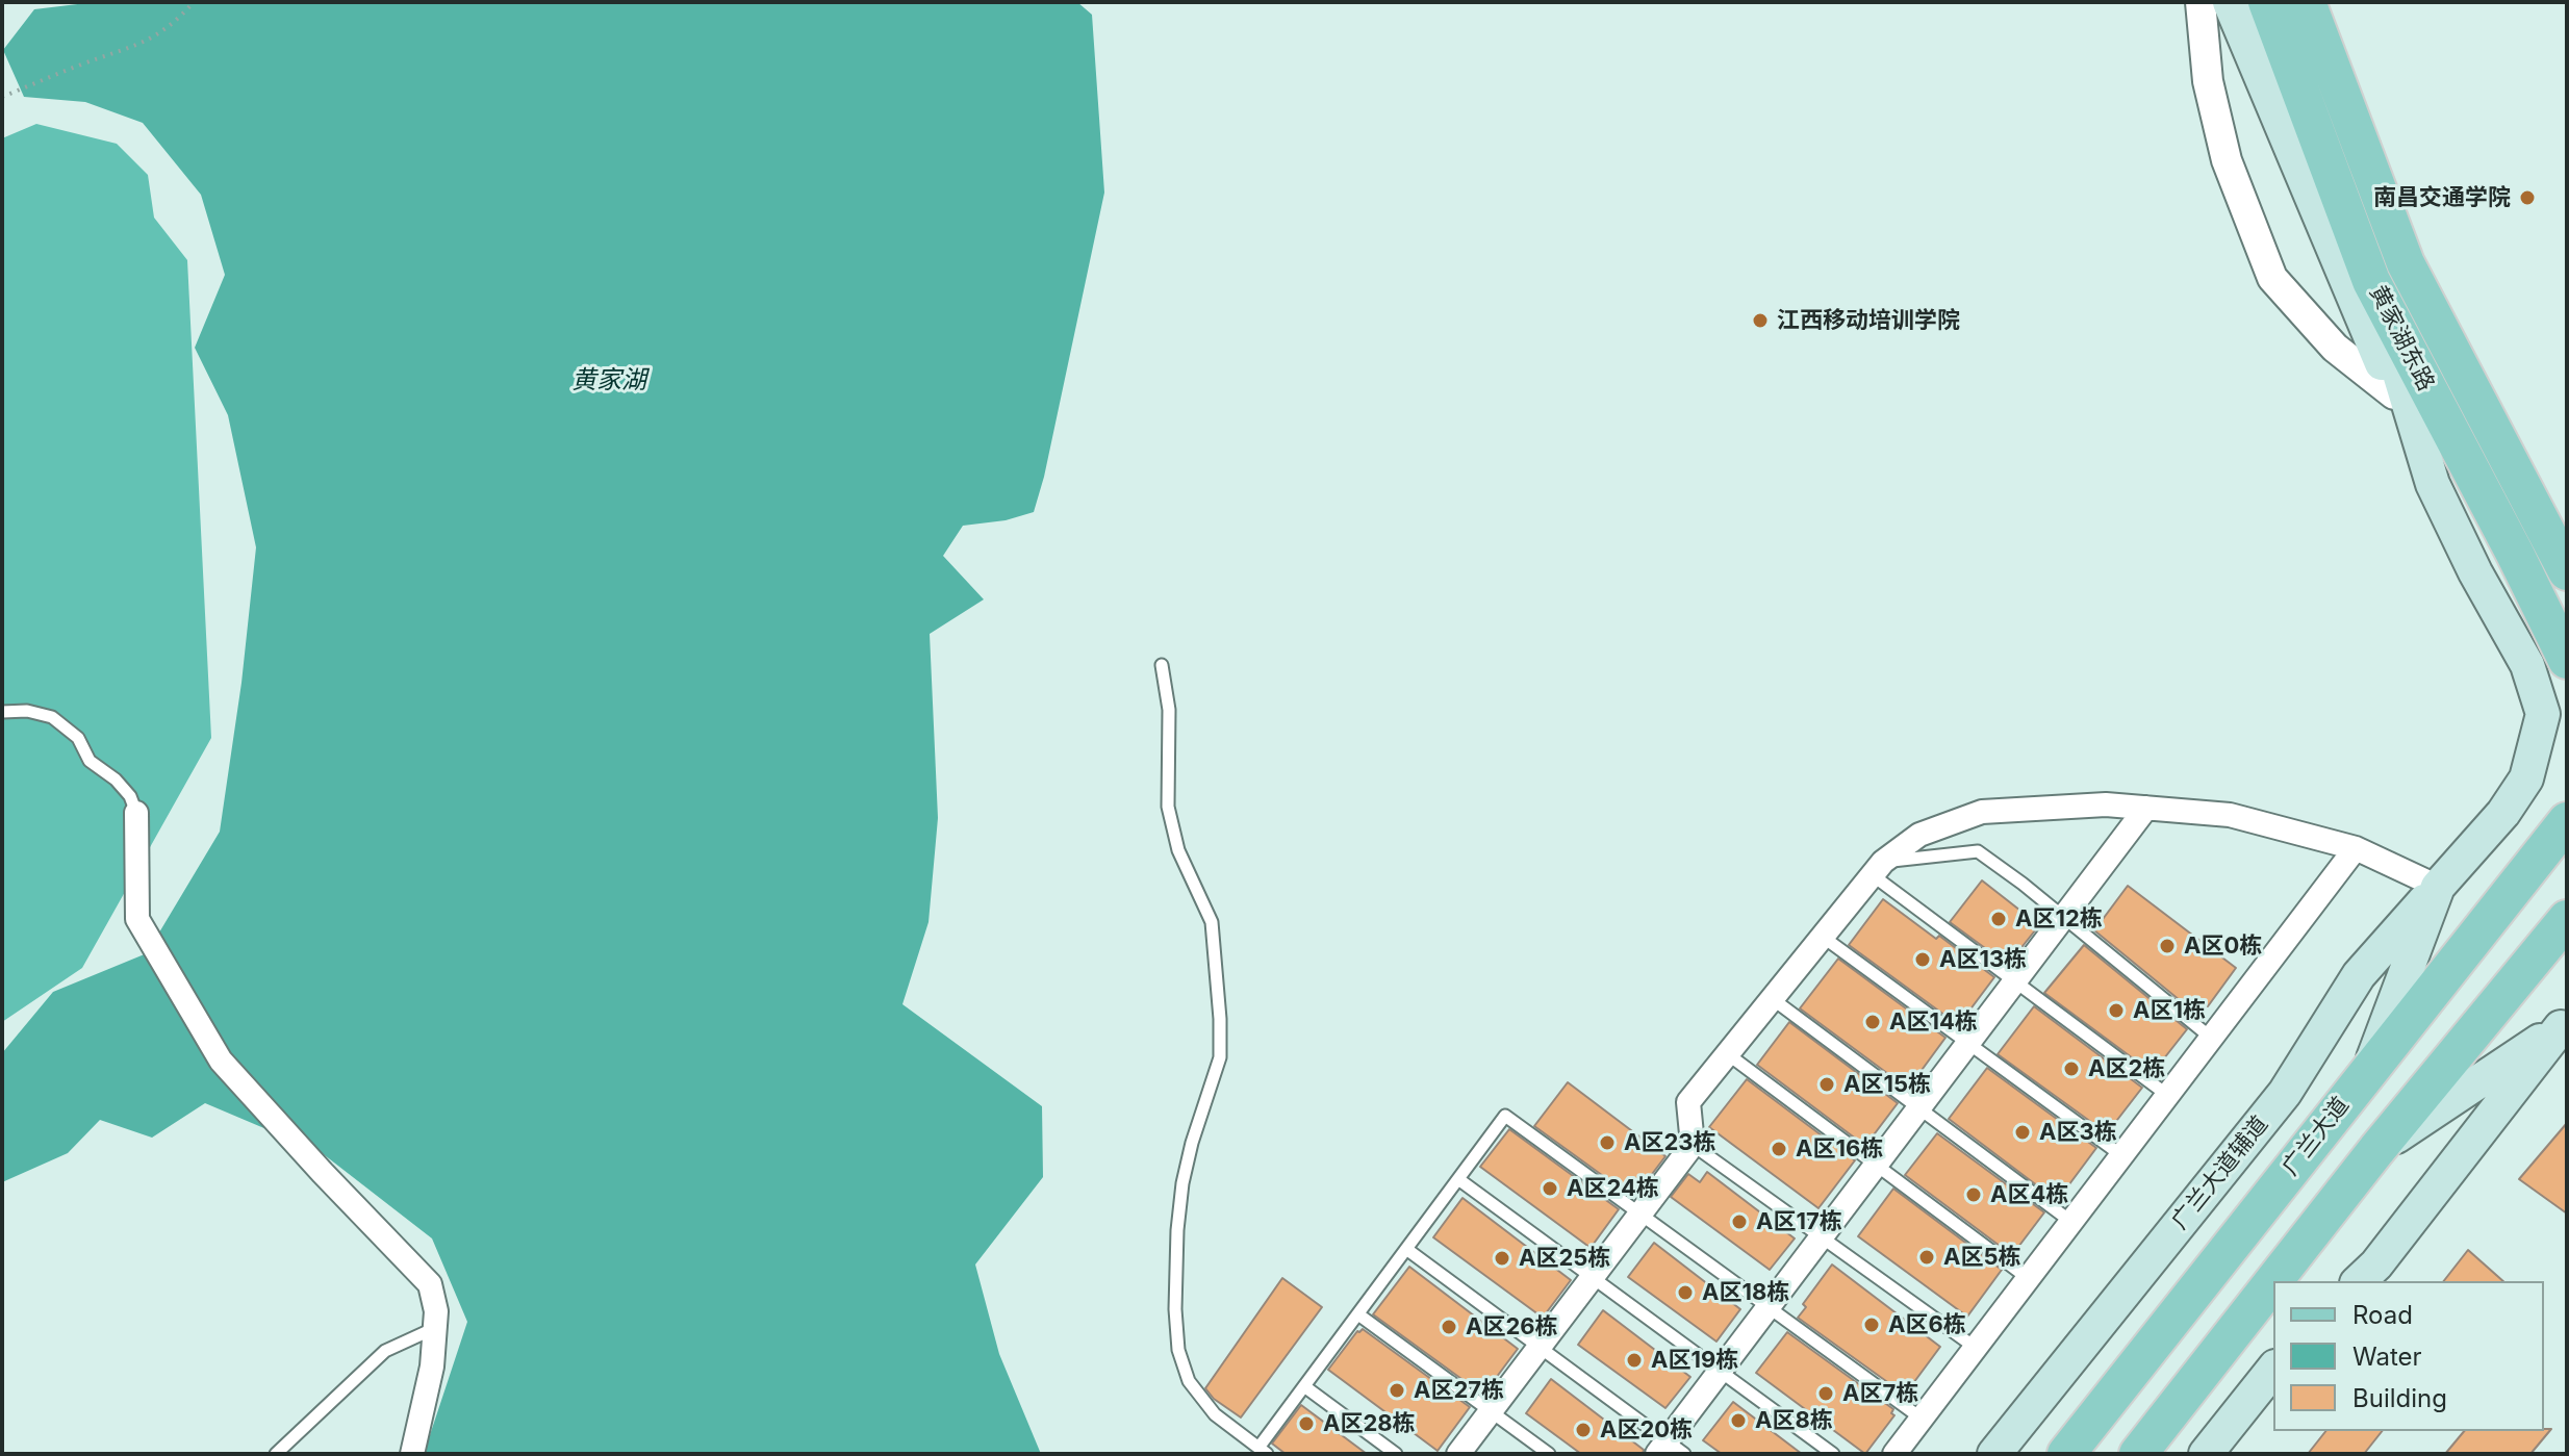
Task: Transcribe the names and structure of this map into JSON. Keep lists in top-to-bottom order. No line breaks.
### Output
{"streets":{"main road":["黄家湖东路","广兰大道","广兰大道辅道"]},"water":["黄家湖"],"places":["南昌交通学院","江西移动培训学院","A区12栋","A区0栋","A区13栋","A区1栋","A区14栋","A区2栋","A区15栋","A区3栋","A区23栋","A区16栋","A区24栋","A区4栋","A区17栋","A区5栋","A区25栋","A区18栋","A区6栋","A区26栋","A区19栋","A区27栋","A区7栋","A区8栋","A区28栋","A区20栋"],"legend":["Road","Water","Building"]}
